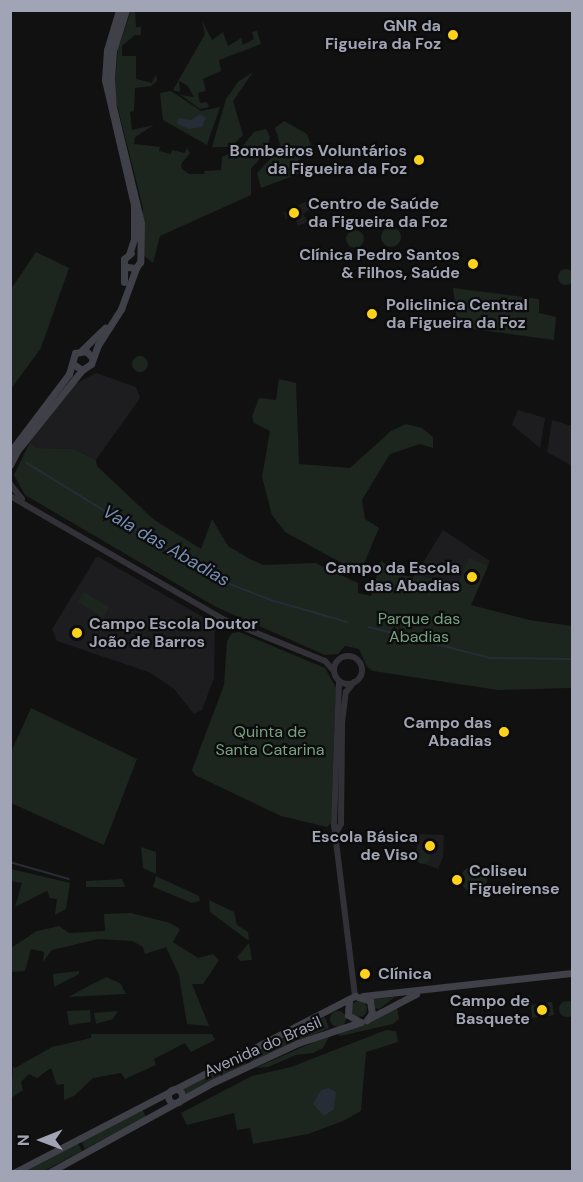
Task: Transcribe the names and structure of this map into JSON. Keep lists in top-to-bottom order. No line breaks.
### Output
{"streets":{"main road":["Avenida do Brasil"]},"water":["Vala das Abadias"],"parks":["Parque das Abadias","Quinta de Santa Catarina"],"places":["GNR da Figueira da Foz","Bombeiros Voluntários da Figueira da Foz","Centro de Saúde da Figueira da Foz","Clínica Pedro Santos & Filhos, Saúde","Policlinica Central da Figueira da Foz","Campo da Escola das Abadias","Campo Escola Doutor João de Barros","Campo das Abadias","Escola Básica de Viso","Coliseu Figueirense","Clínica","Campo de Basquete"],"north":"left"}
